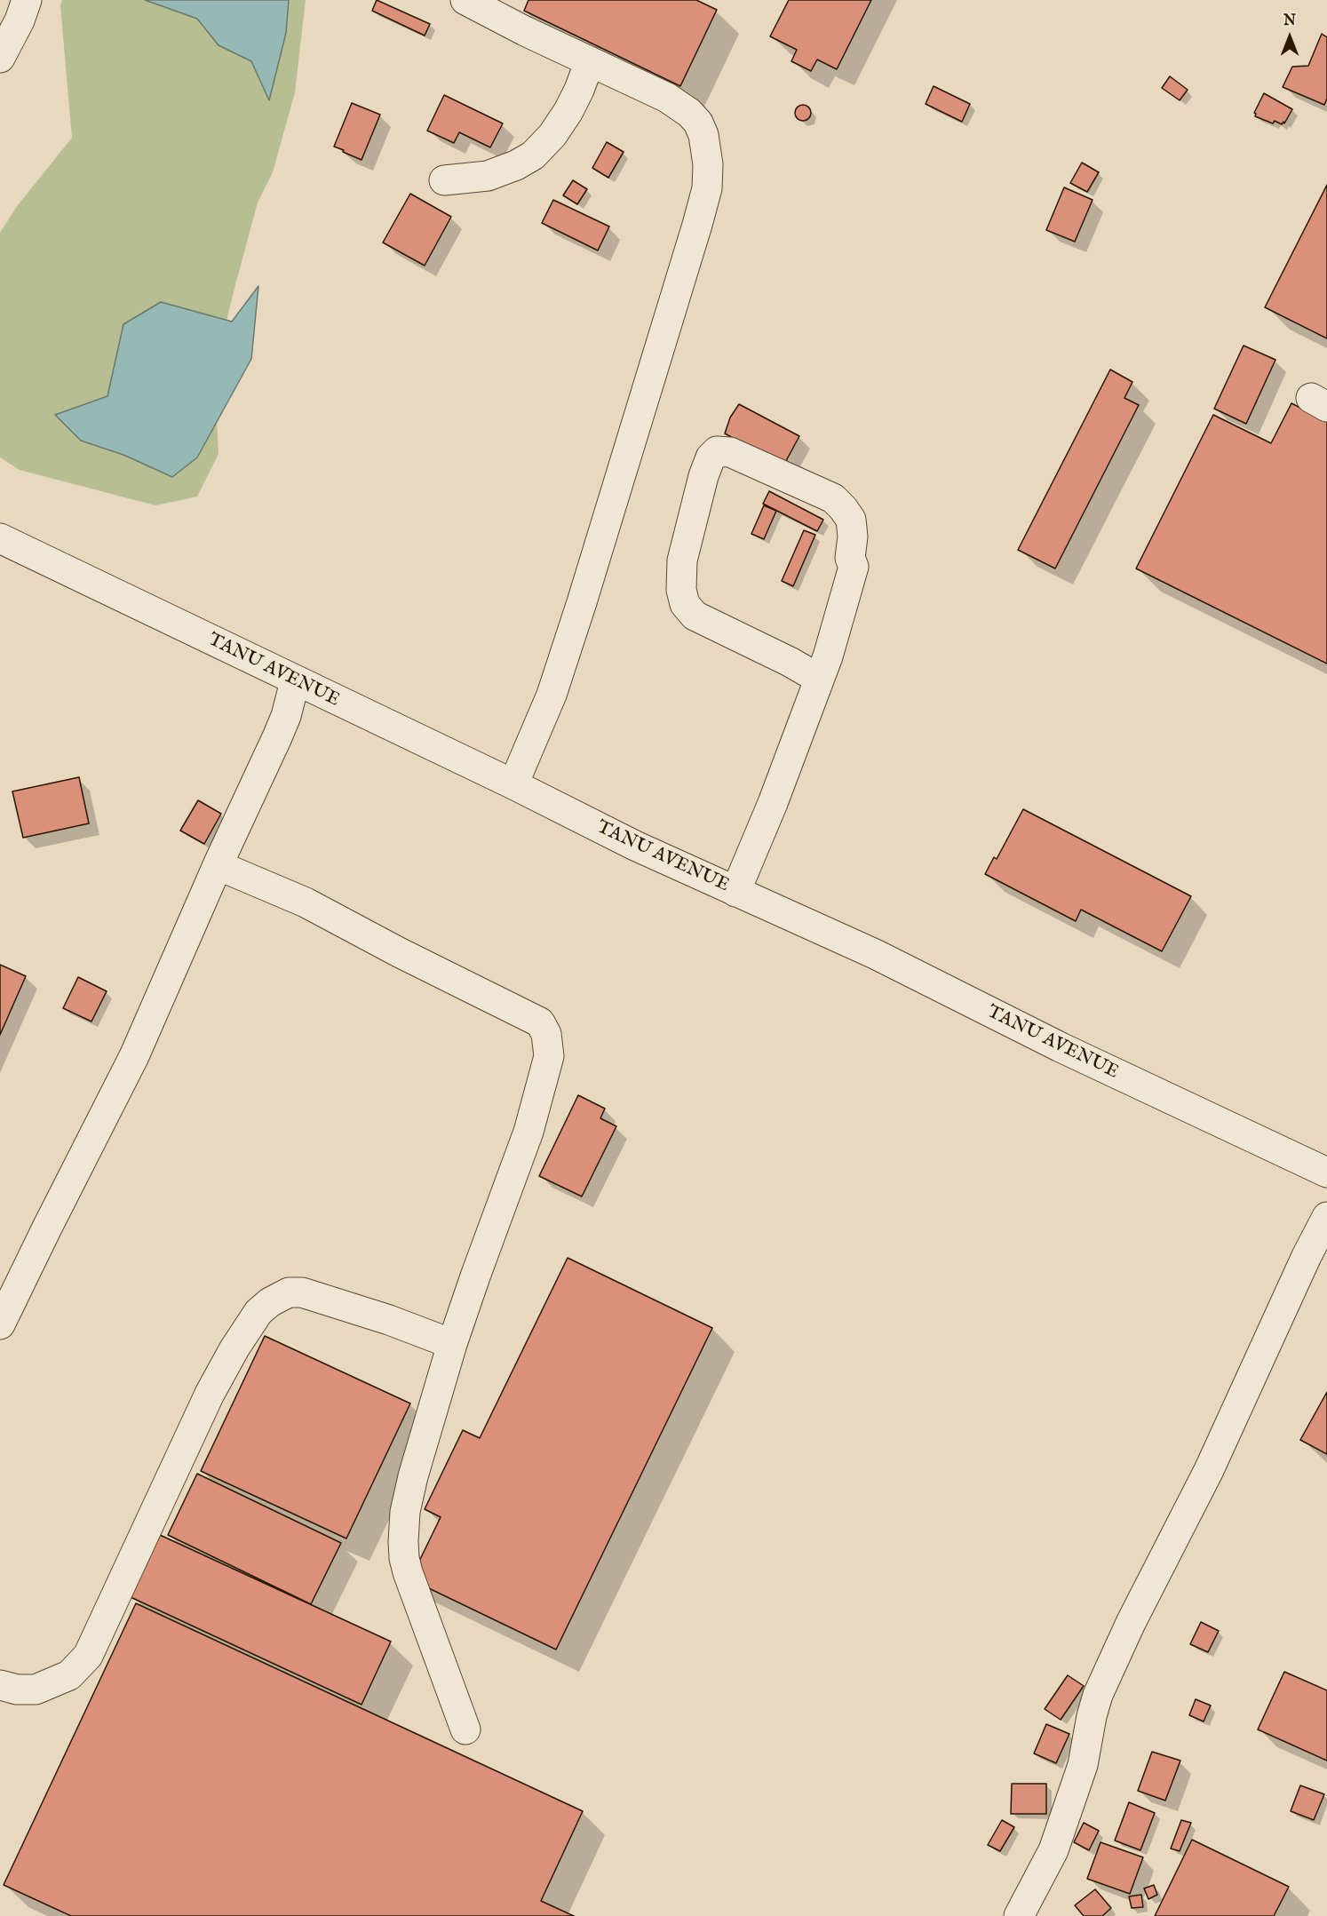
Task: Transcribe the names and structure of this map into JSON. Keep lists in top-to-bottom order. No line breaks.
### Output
{"streets":{"street":["TANU AVENUE"]},"north":"top"}
